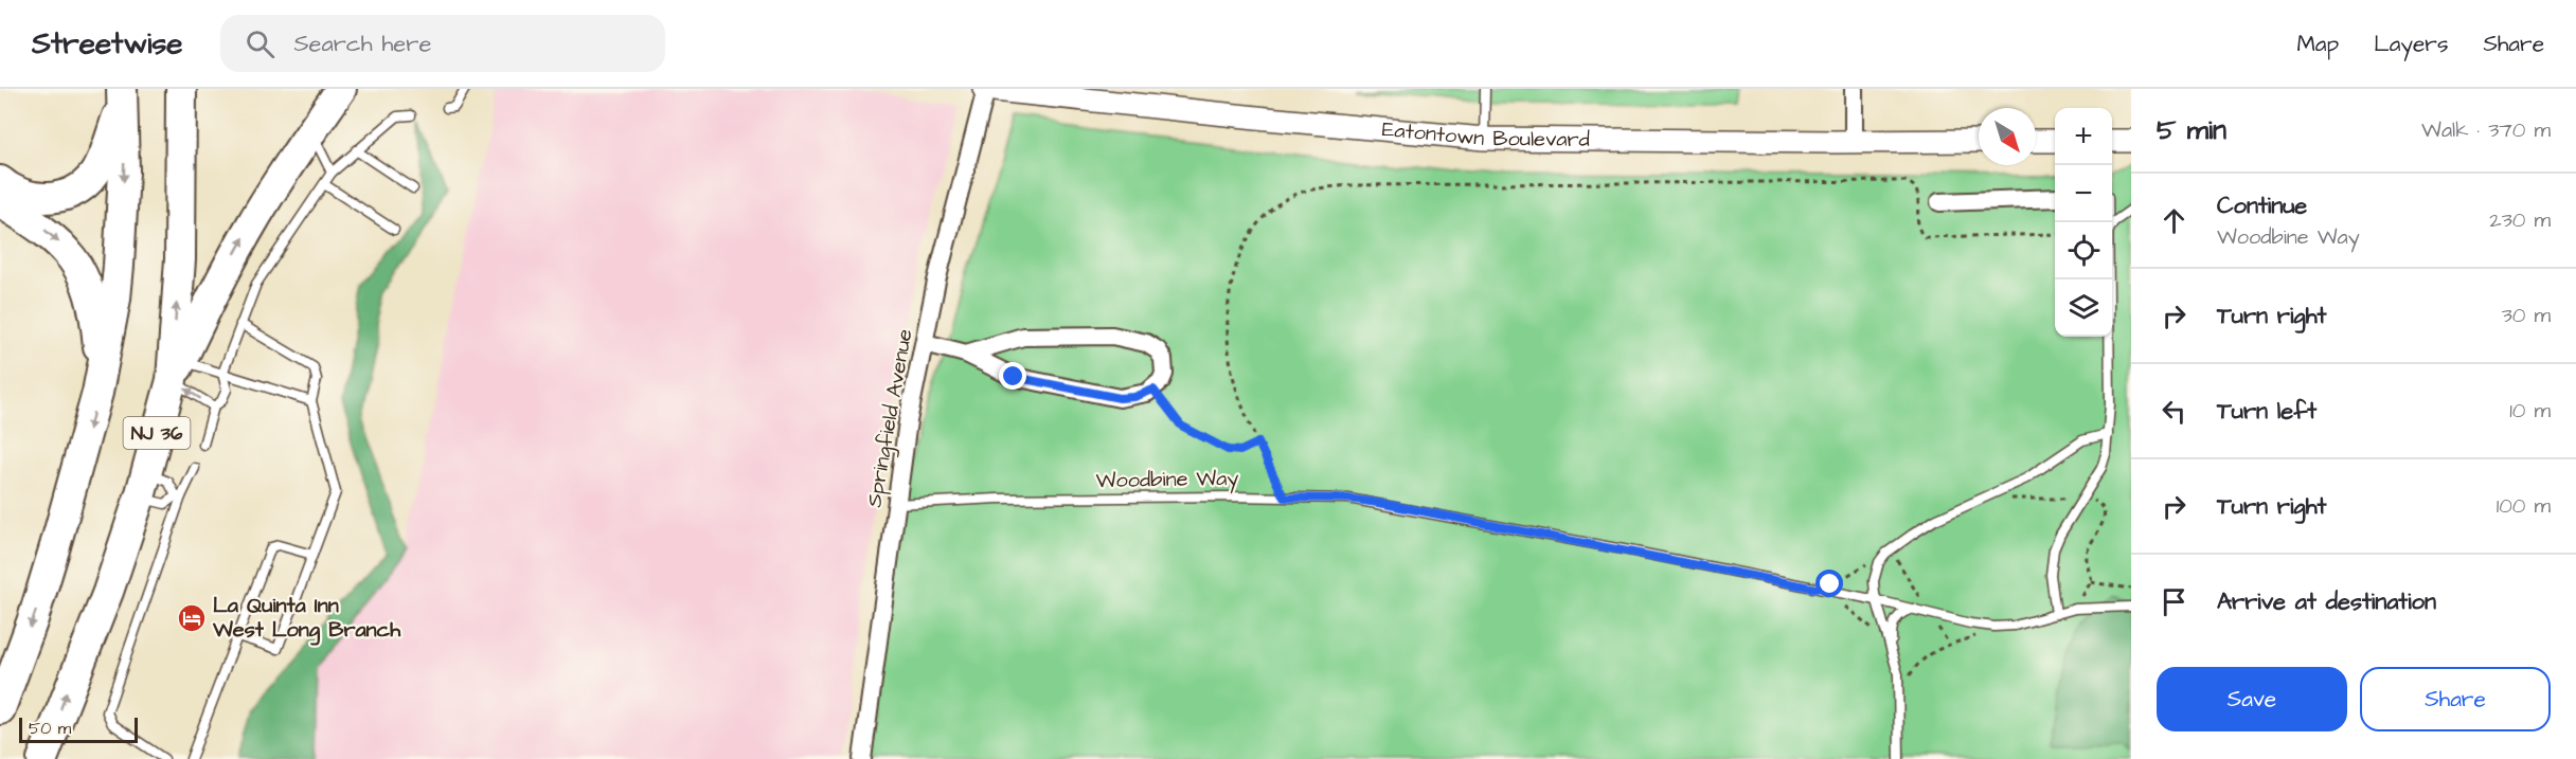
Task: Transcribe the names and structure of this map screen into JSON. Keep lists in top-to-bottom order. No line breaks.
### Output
{"streets":{"highway":["NJ 36"],"street":["Eatontown Boulevard","Springfield Avenue"],"lane":["Woodbine Way"]},"crossings":[["Eatontown Boulevard","Springfield Avenue"],["Springfield Avenue","Woodbine Way"]],"places":{"hotel":["La Quinta Inn West Long Branch"]},"scale_bar":"50 m","north":"bottom right","page":{"header":"Streetwise","search":"Search here","nav":["Map","Layers","Share"],"heading":["5 min","Walk · 370 m"],"map_buttons":["+","−"],"list":[["Continue","Woodbine Way","230 m"],["Turn right","30 m"],["Turn left","10 m"],["Turn right","100 m"],"Arrive at destination"],"buttons":["Save","Share"],"scale":"50 m"}}
